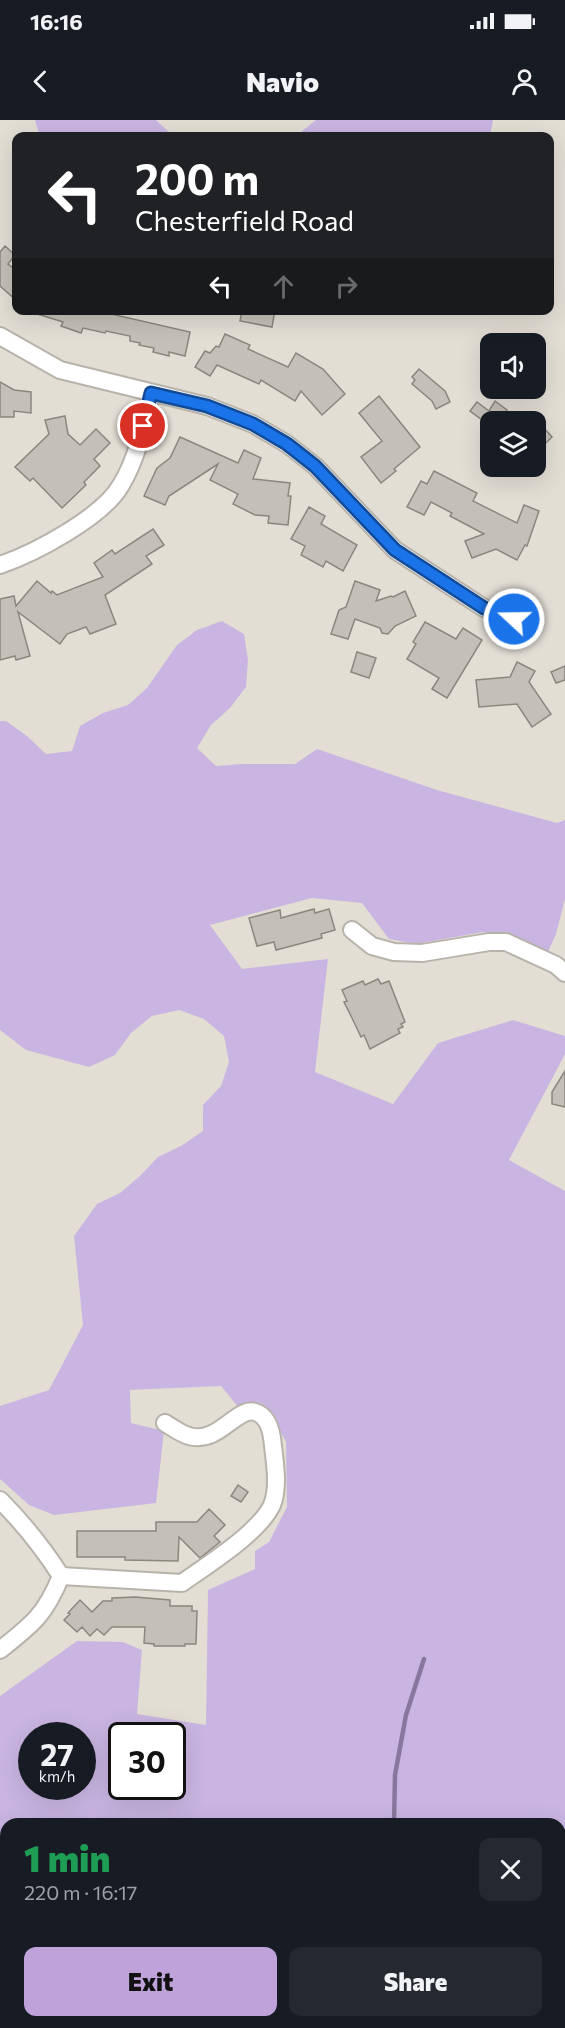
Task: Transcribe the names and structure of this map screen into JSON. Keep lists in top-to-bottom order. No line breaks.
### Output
{"page":{"status":"16:16","header":"Navio","turn":["200 m","Chesterfield Road"],"speed":"27 km/h","limit":"30","heading":["1 min","220 m · 16:17"],"buttons":["Exit","Share"]}}
